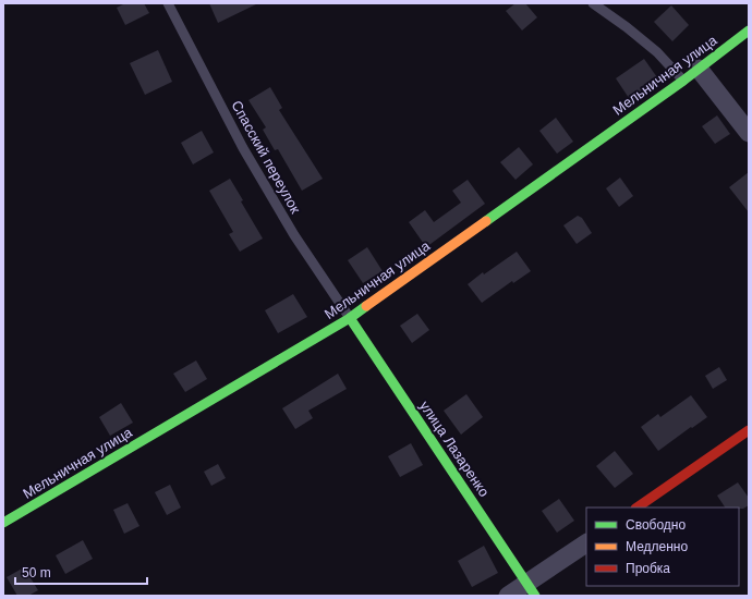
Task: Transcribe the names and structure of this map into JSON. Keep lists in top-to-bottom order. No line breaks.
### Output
{"streets":{"main road":["Мельничная улица","улица Лазаренко"],"lane":["Спасский переулок"]},"crossings":[["Мельничная улица","Спасский переулок"],["Мельничная улица","улица Лазаренко"],["Спасский переулок","улица Лазаренко"]],"legend":["Свободно","Медленно","Пробка"],"scale_bar":"50 m"}
